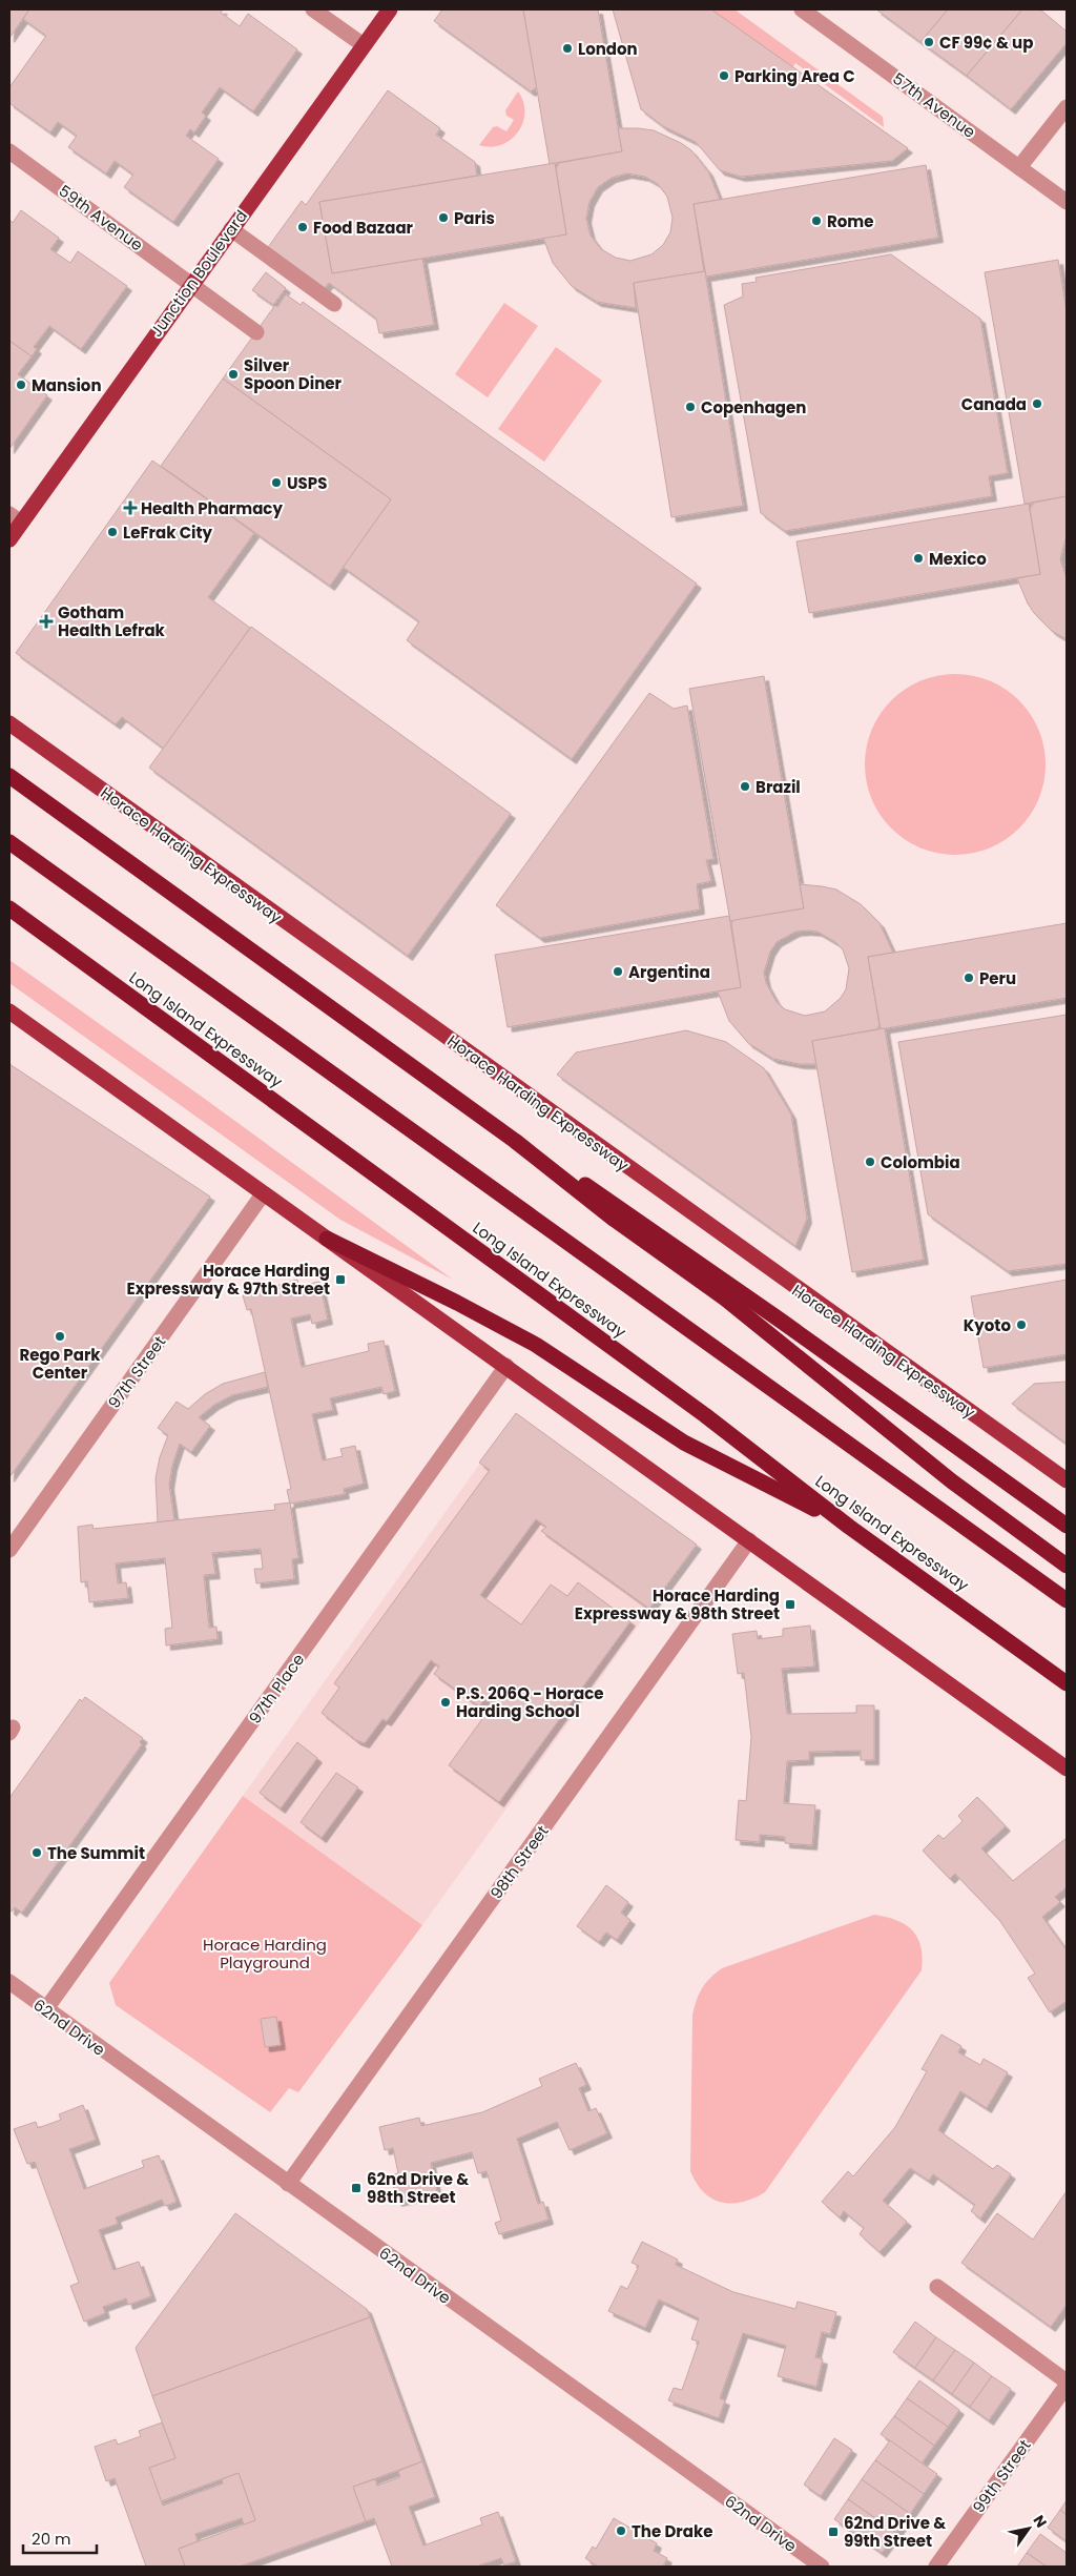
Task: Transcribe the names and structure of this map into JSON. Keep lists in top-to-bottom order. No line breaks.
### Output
{"streets":{"highway":["Long Island Expressway"],"main road":["Junction Boulevard","Horace Harding Expressway"],"street":["57th Avenue","59th Avenue","97th Street","97th Place","98th Street","62nd Drive","99th Street"]},"crossings":[["59th Avenue","Junction Boulevard"],["97th Place","62nd Drive"],["98th Street","62nd Drive"]],"parks":["Horace Harding Playground"],"places":{"other":["CF 99¢ & up","London","Parking Area C","Paris","Rome","Food Bazaar","Silver Spoon Diner","Mansion","Canada","Copenhagen","USPS","LeFrak City","Mexico","Brazil","Argentina","Peru","Colombia","Kyoto","Rego Park Center","P.S. 206Q - Horace Harding School","The Summit","The Drake"],"health":["Health Pharmacy","Gotham Health Lefrak"],"transit":["Horace Harding Expressway & 97th Street","Horace Harding Expressway & 98th Street","62nd Drive & 98th Street","62nd Drive & 99th Street"]},"scale_bar":"20 m","north":"top right"}
